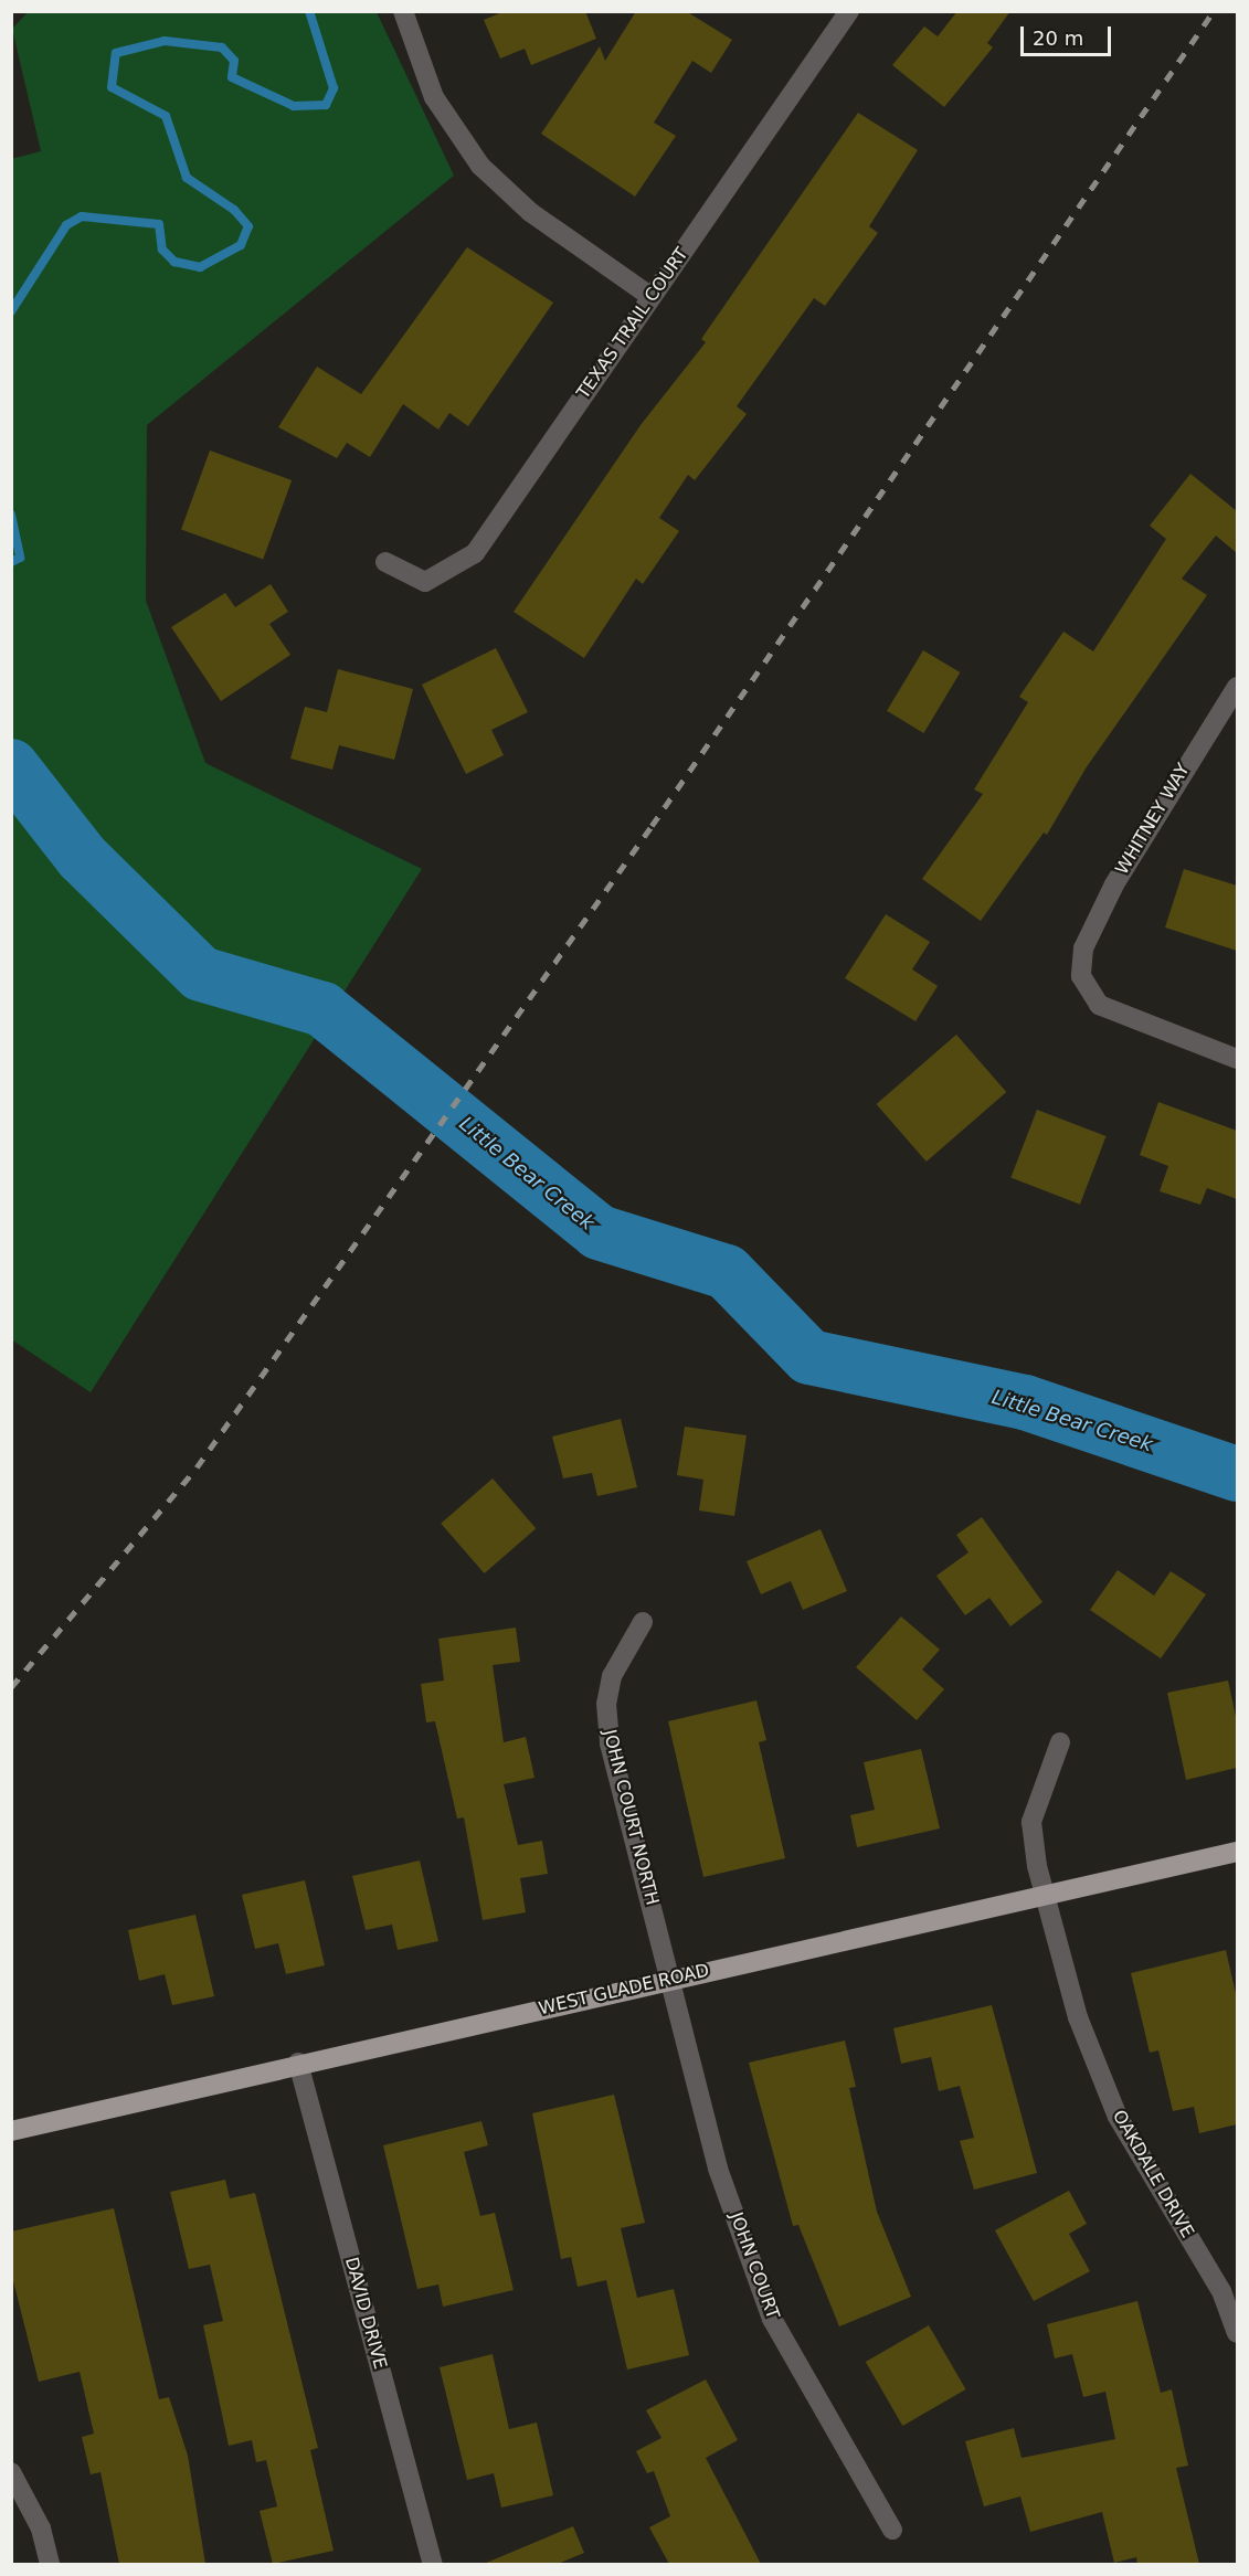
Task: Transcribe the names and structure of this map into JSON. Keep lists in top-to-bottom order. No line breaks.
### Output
{"streets":{"main road":["WEST GLADE ROAD"],"street":["TEXAS TRAIL COURT","WHITNEY WAY","JOHN COURT NORTH","OAKDALE DRIVE","JOHN COURT","DAVID DRIVE"]},"crossings":[["JOHN COURT NORTH","WEST GLADE ROAD"],["JOHN COURT NORTH","JOHN COURT"],["WEST GLADE ROAD","OAKDALE DRIVE"],["WEST GLADE ROAD","JOHN COURT"],["WEST GLADE ROAD","DAVID DRIVE"]],"water":["Little Bear Creek"],"scale_bar":"20 m"}
